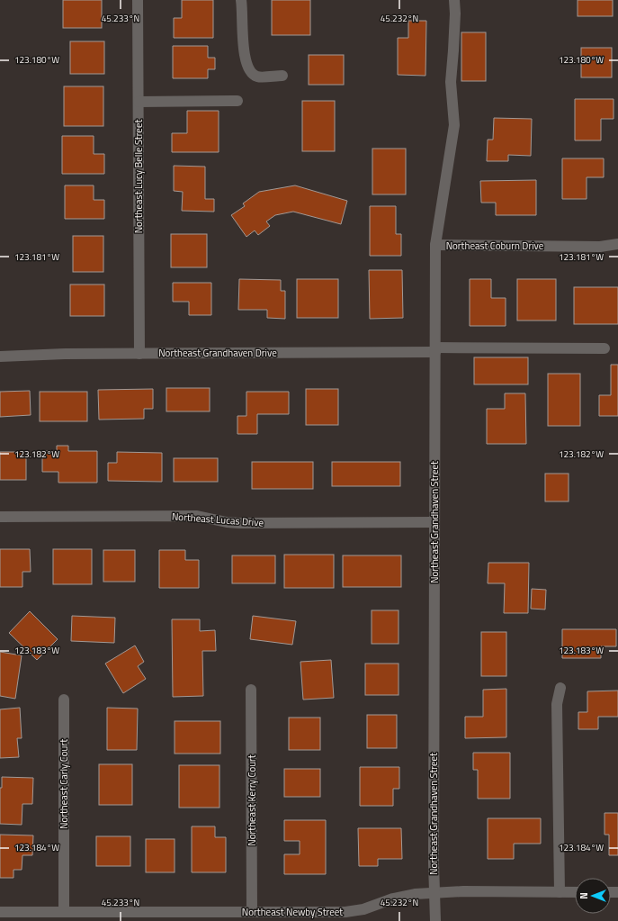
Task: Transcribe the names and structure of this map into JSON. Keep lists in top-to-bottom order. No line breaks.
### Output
{"streets":{"street":["Northeast Lucy Belle Street","Northeast Coburn Drive","Northeast Grandhaven Drive","Northeast Lucas Drive","Northeast Grandhaven Street","Northeast Carly Court","Northeast Kerry Court","Northeast Newby Street"]},"crossings":[["Northeast Lucy Belle Street","Northeast Grandhaven Drive"],["Northeast Coburn Drive","Northeast Grandhaven Street"],["Northeast Grandhaven Drive","Northeast Grandhaven Street"],["Northeast Lucas Drive","Northeast Grandhaven Street"],["Northeast Grandhaven Street","Northeast Newby Street"],["Northeast Carly Court","Northeast Newby Street"],["Northeast Kerry Court","Northeast Newby Street"]],"north":"left","coordinates":["45.233°N","45.232°N","123.180°W","123.181°W","123.182°W","123.183°W","123.184°W"]}
